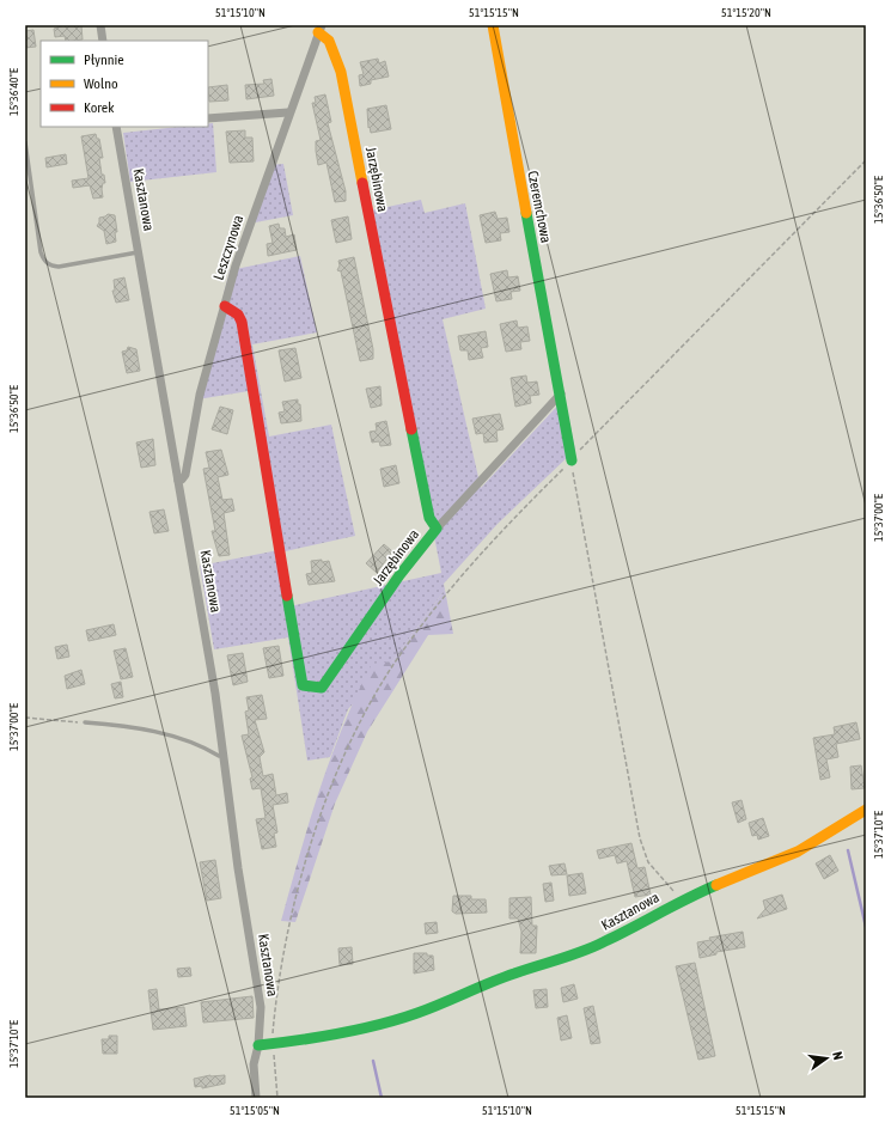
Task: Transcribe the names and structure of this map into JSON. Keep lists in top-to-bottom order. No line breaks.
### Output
{"streets":{"street":["Jarzębinowa","Kasztanowa","Czeremchowa","Leszczynowa"]},"crossings":[["Jarzębinowa","Leszczynowa"],["Kasztanowa","Leszczynowa"]],"legend":["Płynnie","Wolno","Korek"],"north":"right","coordinates":["51°15'10\"N","51°15'15\"N","51°15'20\"N","15°36'40\"E","15°36'50\"E","15°37'00\"E","15°37'10\"E","51°15'05\"N"]}
